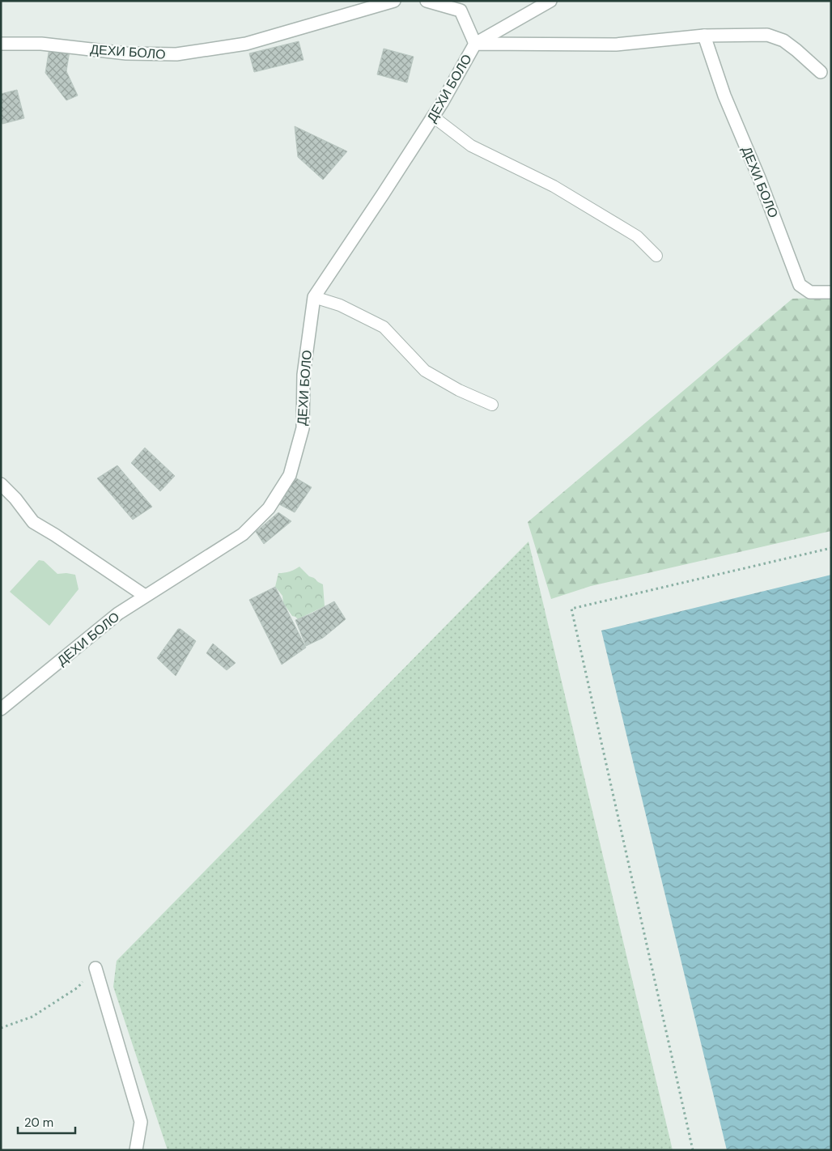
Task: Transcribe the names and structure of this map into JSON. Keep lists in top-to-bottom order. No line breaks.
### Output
{"streets":{"street":["ДЕХИ БОЛО"]},"scale_bar":"20 m"}
